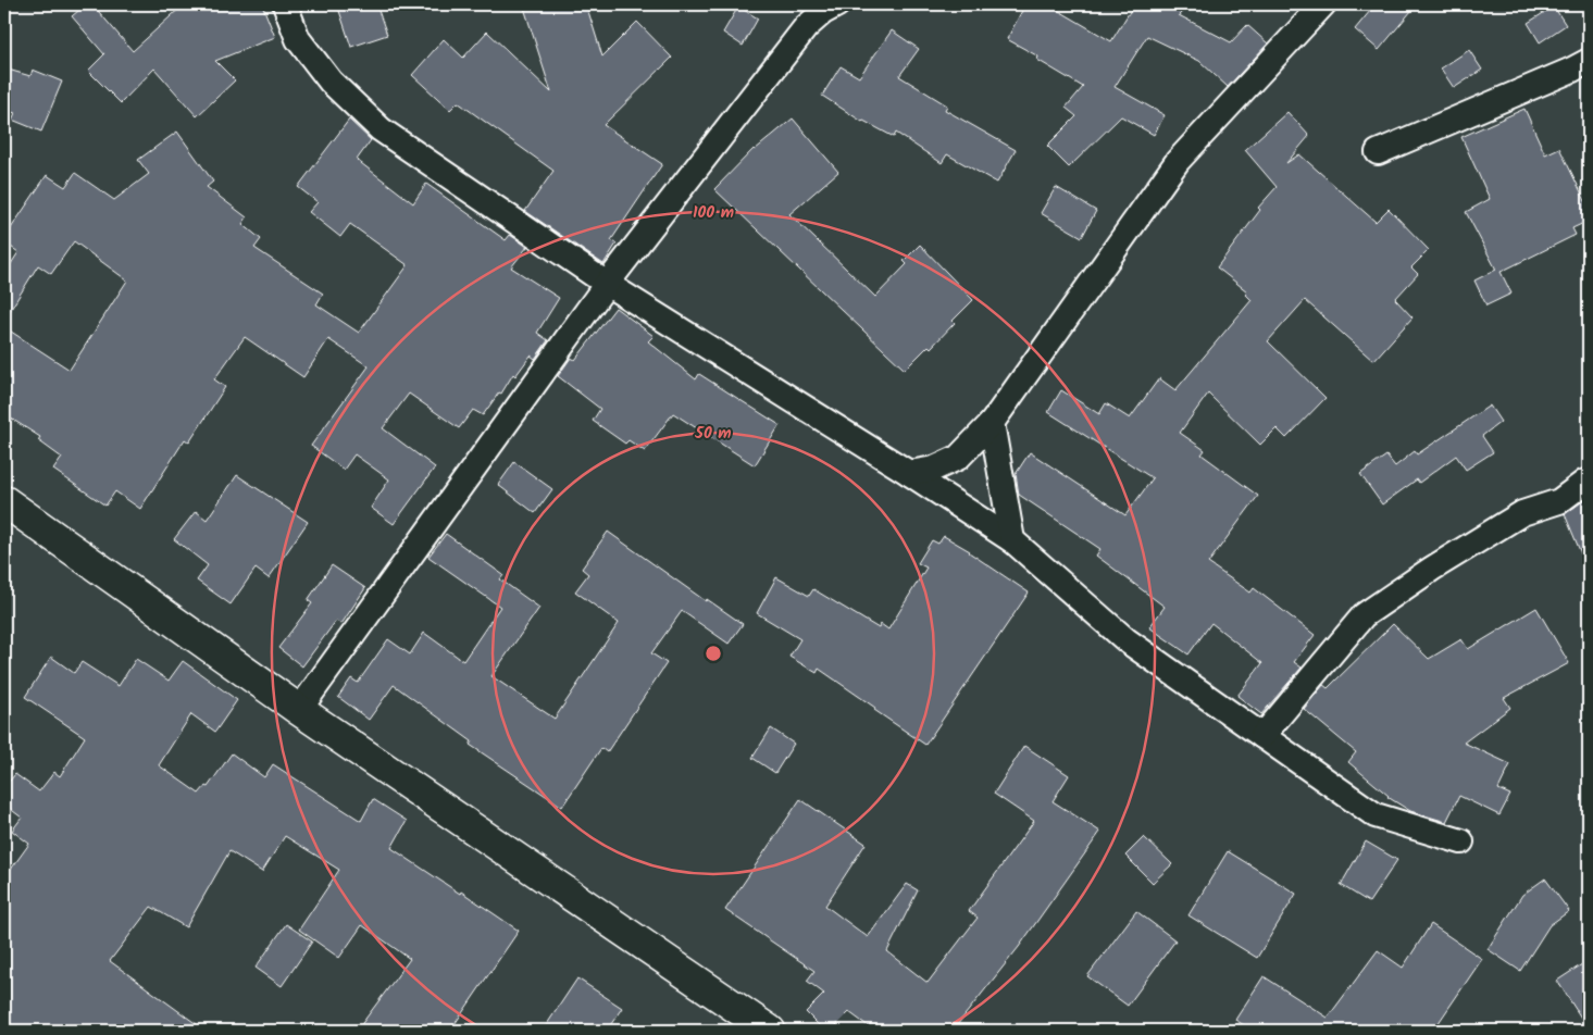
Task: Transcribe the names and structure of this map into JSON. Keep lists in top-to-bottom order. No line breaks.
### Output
{"rings":["100 m","50 m"]}
